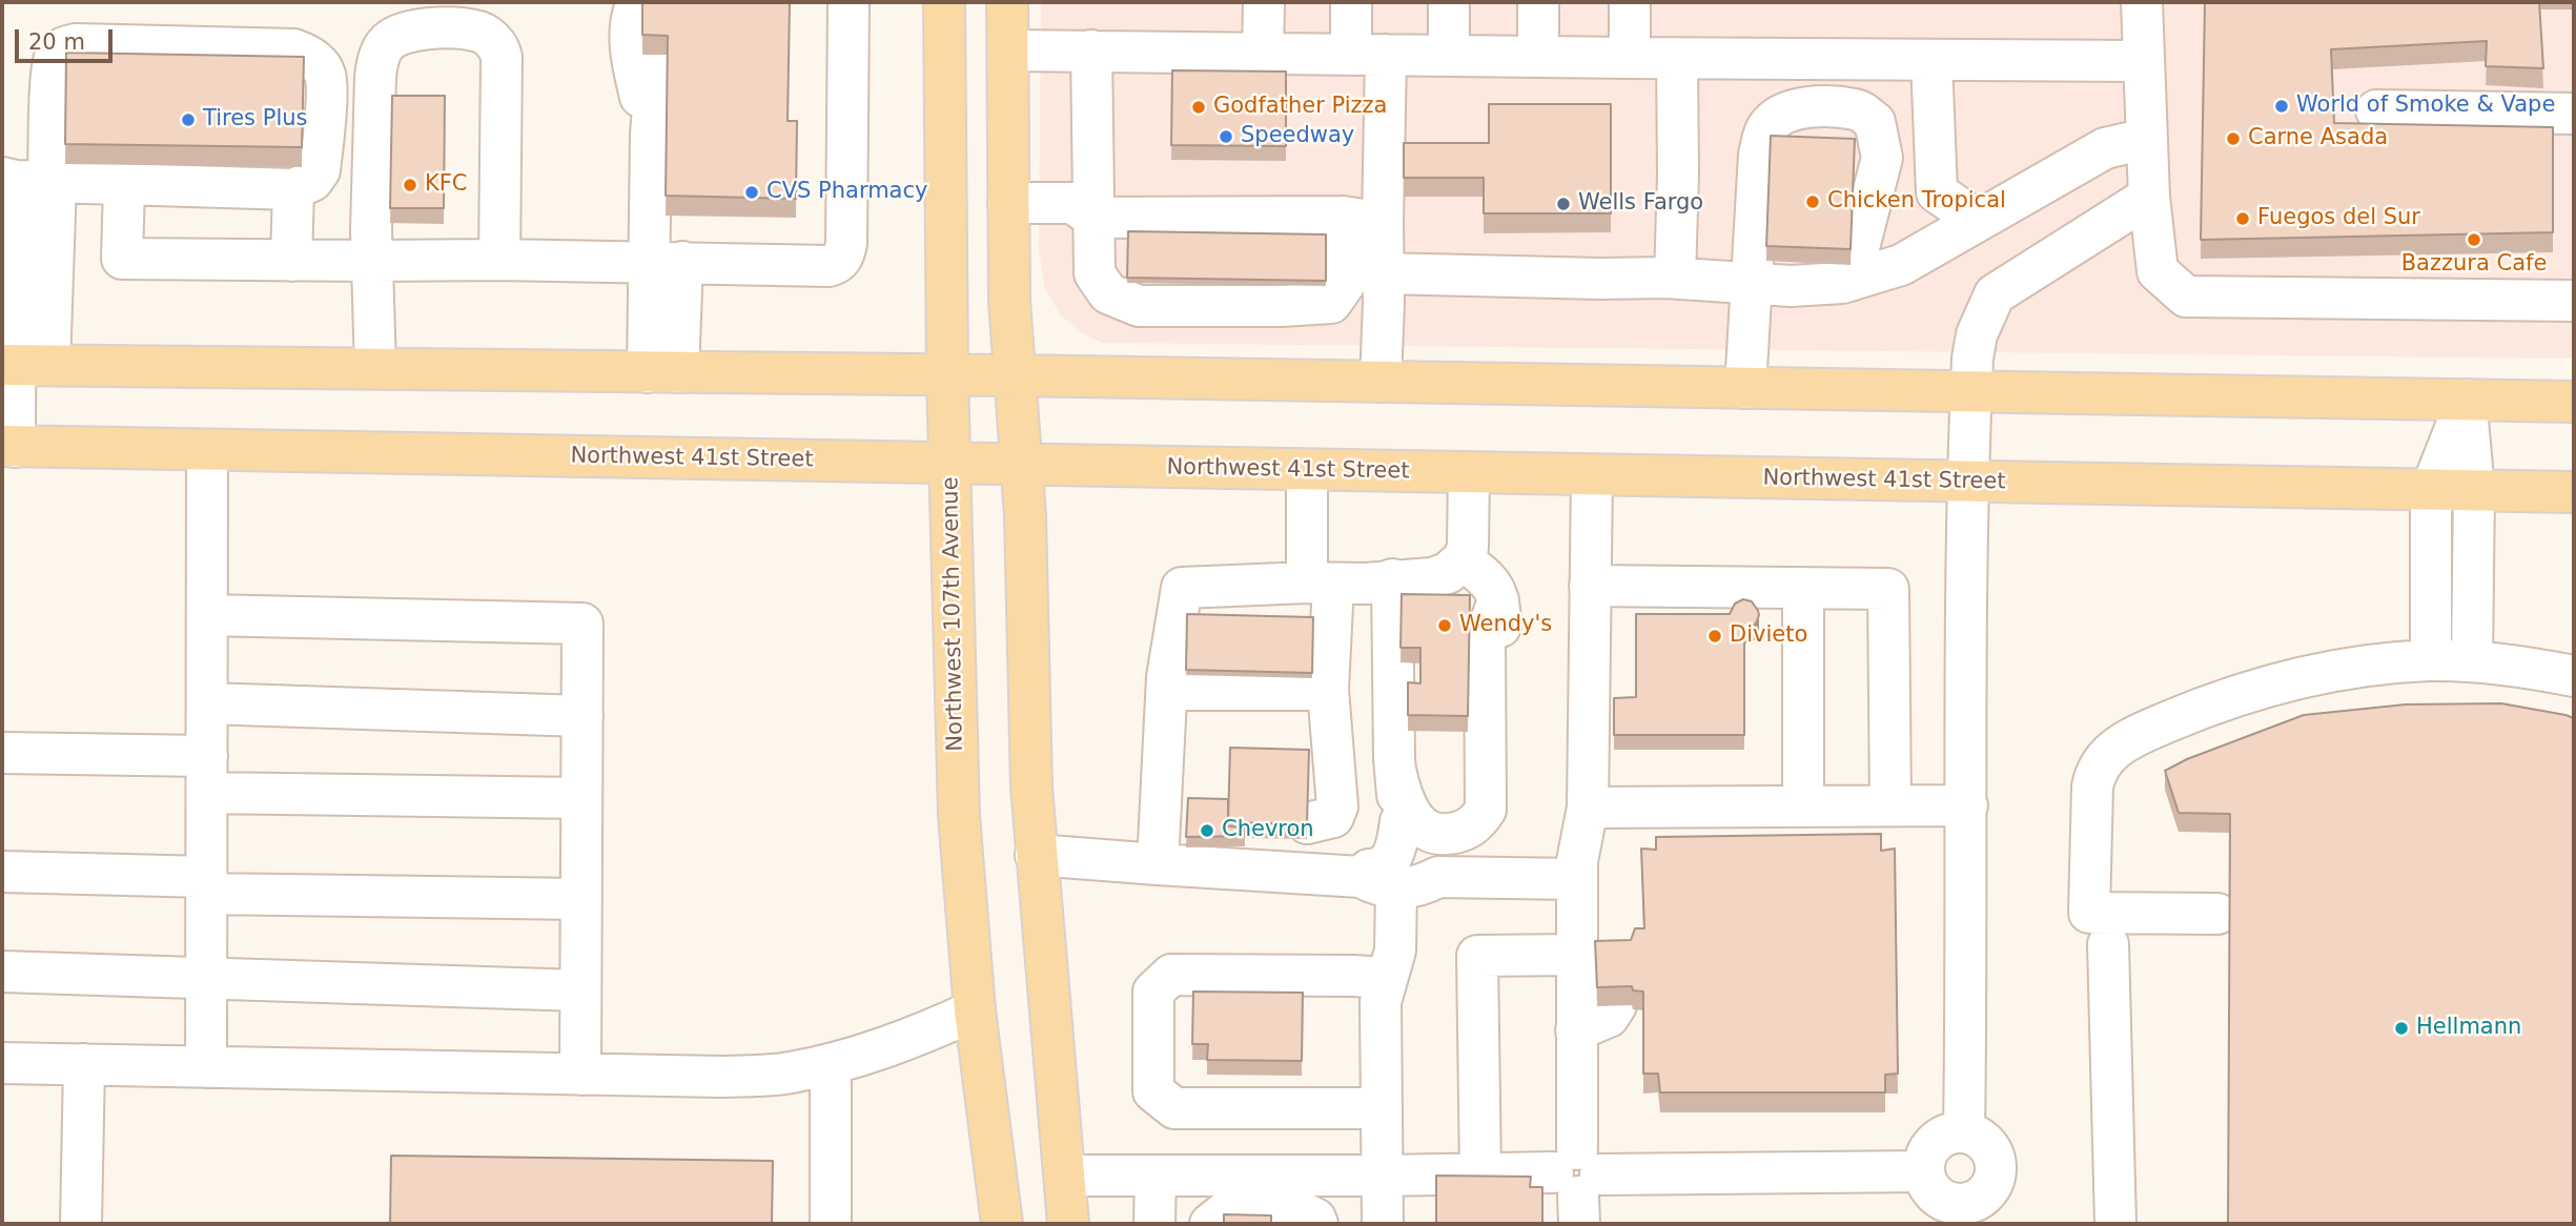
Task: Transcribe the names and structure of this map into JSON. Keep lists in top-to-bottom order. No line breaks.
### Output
{"streets":{"main road":["Northwest 41st Street","Northwest 107th Avenue"]},"crossings":[["Northwest 41st Street","Northwest 107th Avenue"]],"places":["World of Smoke & Vape","Godfather Pizza","Tires Plus","Speedway","Carne Asada","KFC","CVS Pharmacy","Chicken Tropical","Wells Fargo","Fuegos del Sur","Bazzura Cafe","Wendy's","Divieto","Chevron","Hellmann"],"scale_bar":"20 m"}
